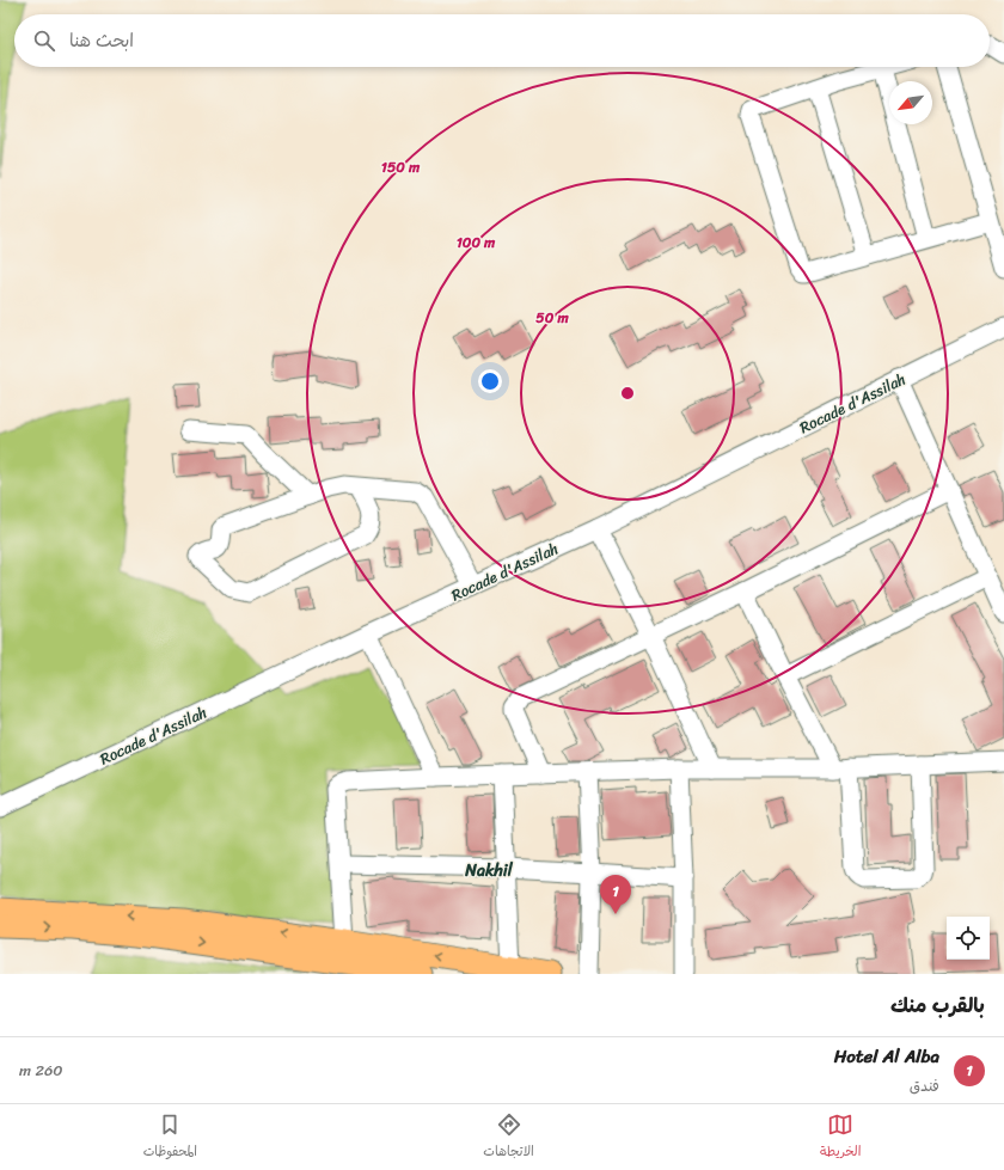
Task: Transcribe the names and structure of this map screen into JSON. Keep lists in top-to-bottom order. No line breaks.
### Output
{"streets":{"street":["Rocade d'Assilah"]},"districts":["Nakhil"],"north":"bottom left","page":{"search":"ابحث هنا","pins":"1","heading":"بالقرب منك","list":[{"mark":"1","name":"Hotel Al Alba","note":"فندق","value":"260 m"}],"nav":["الخريطة","الاتجاهات","المحفوظات"]},"rings":["150 m","100 m","50 m"]}
